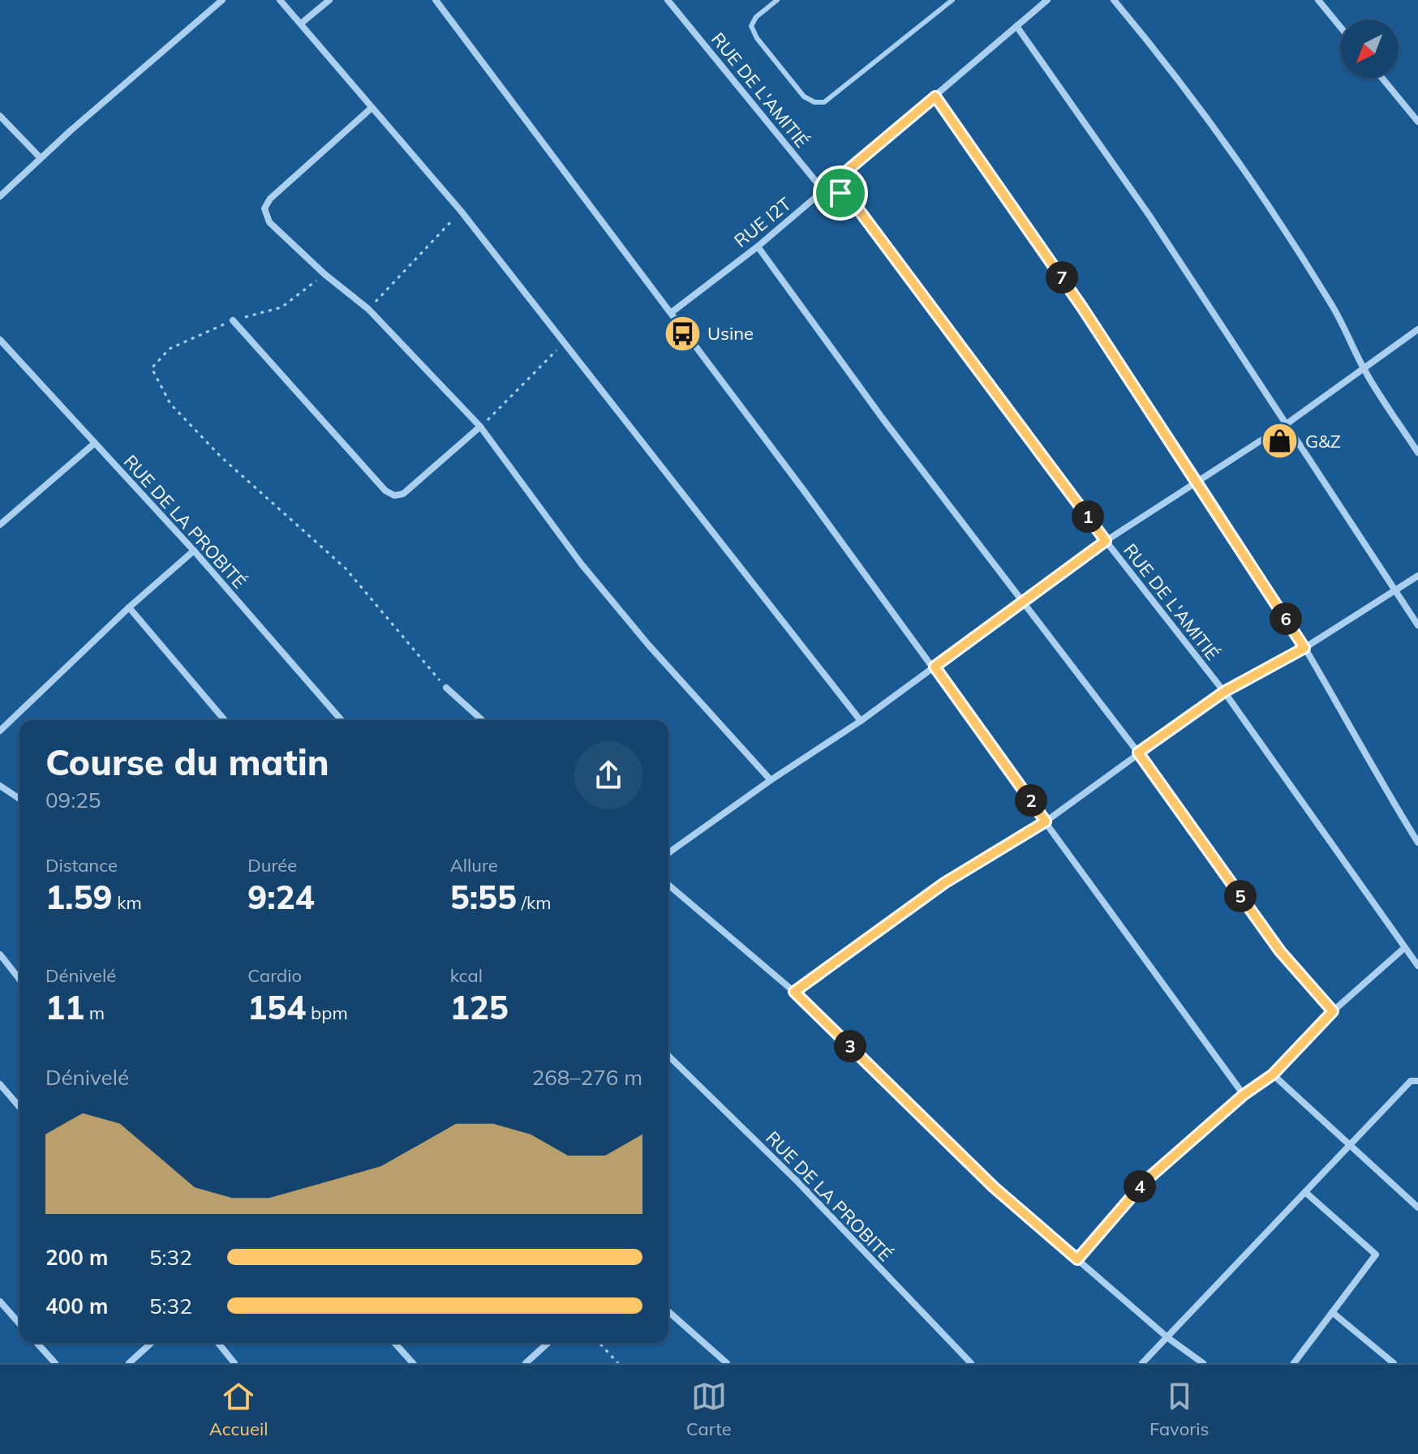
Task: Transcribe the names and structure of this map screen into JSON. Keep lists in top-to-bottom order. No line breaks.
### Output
{"streets":{"street":["RUE DE L'AMITIÉ","RUE I2T","RUE DE LA PROBITÉ"]},"crossings":[["RUE DE L'AMITIÉ","RUE I2T"]],"places":{"bus stop":["Usine"],"shop":["G&Z"]},"north":"bottom left","page":{"pins":["7","1","6","2","5","3","4"],"heading":["Course du matin","09:25"],"stats":[["Distance","1.59 km"],["Durée","9:24"],["Allure","5:55 /km"],["Dénivelé","11 m"],["Cardio","154 bpm"],["kcal","125"]],"chart":["Dénivelé","268–276 m"],"list":[{"name":"200 m","note":"5:32"},{"name":"400 m","note":"5:32"}],"tabs":["Accueil","Carte","Favoris"]}}
